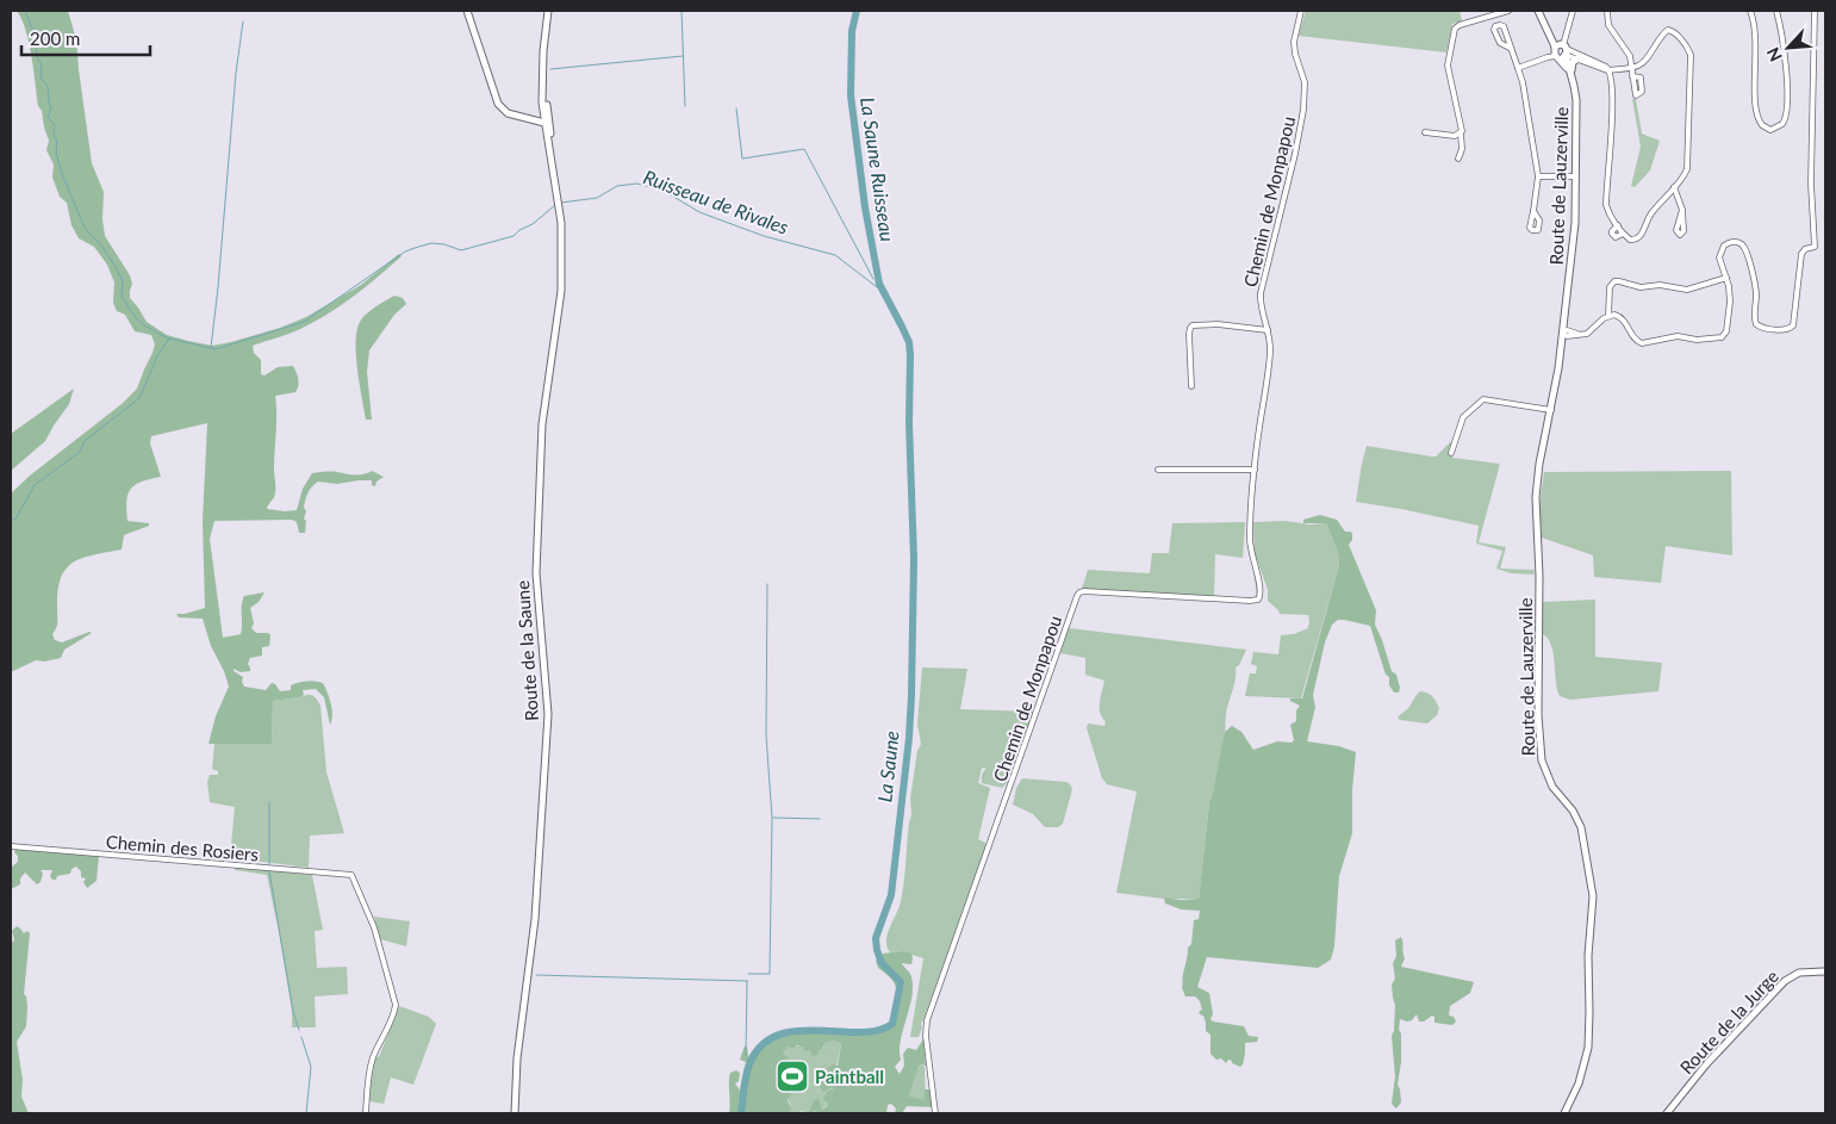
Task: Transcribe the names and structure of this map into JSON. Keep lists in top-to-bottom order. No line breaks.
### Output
{"streets":{"street":["Route de Lauzerville","Chemin de Monpapou","Route de la Saune","Chemin des Rosiers","Route de la Jurge"]},"water":["La Saune Ruisseau","Ruisseau de Rivales","La Saune"],"places":{"sports":["Paintball"]},"scale_bar":"200 m","north":"bottom left"}
